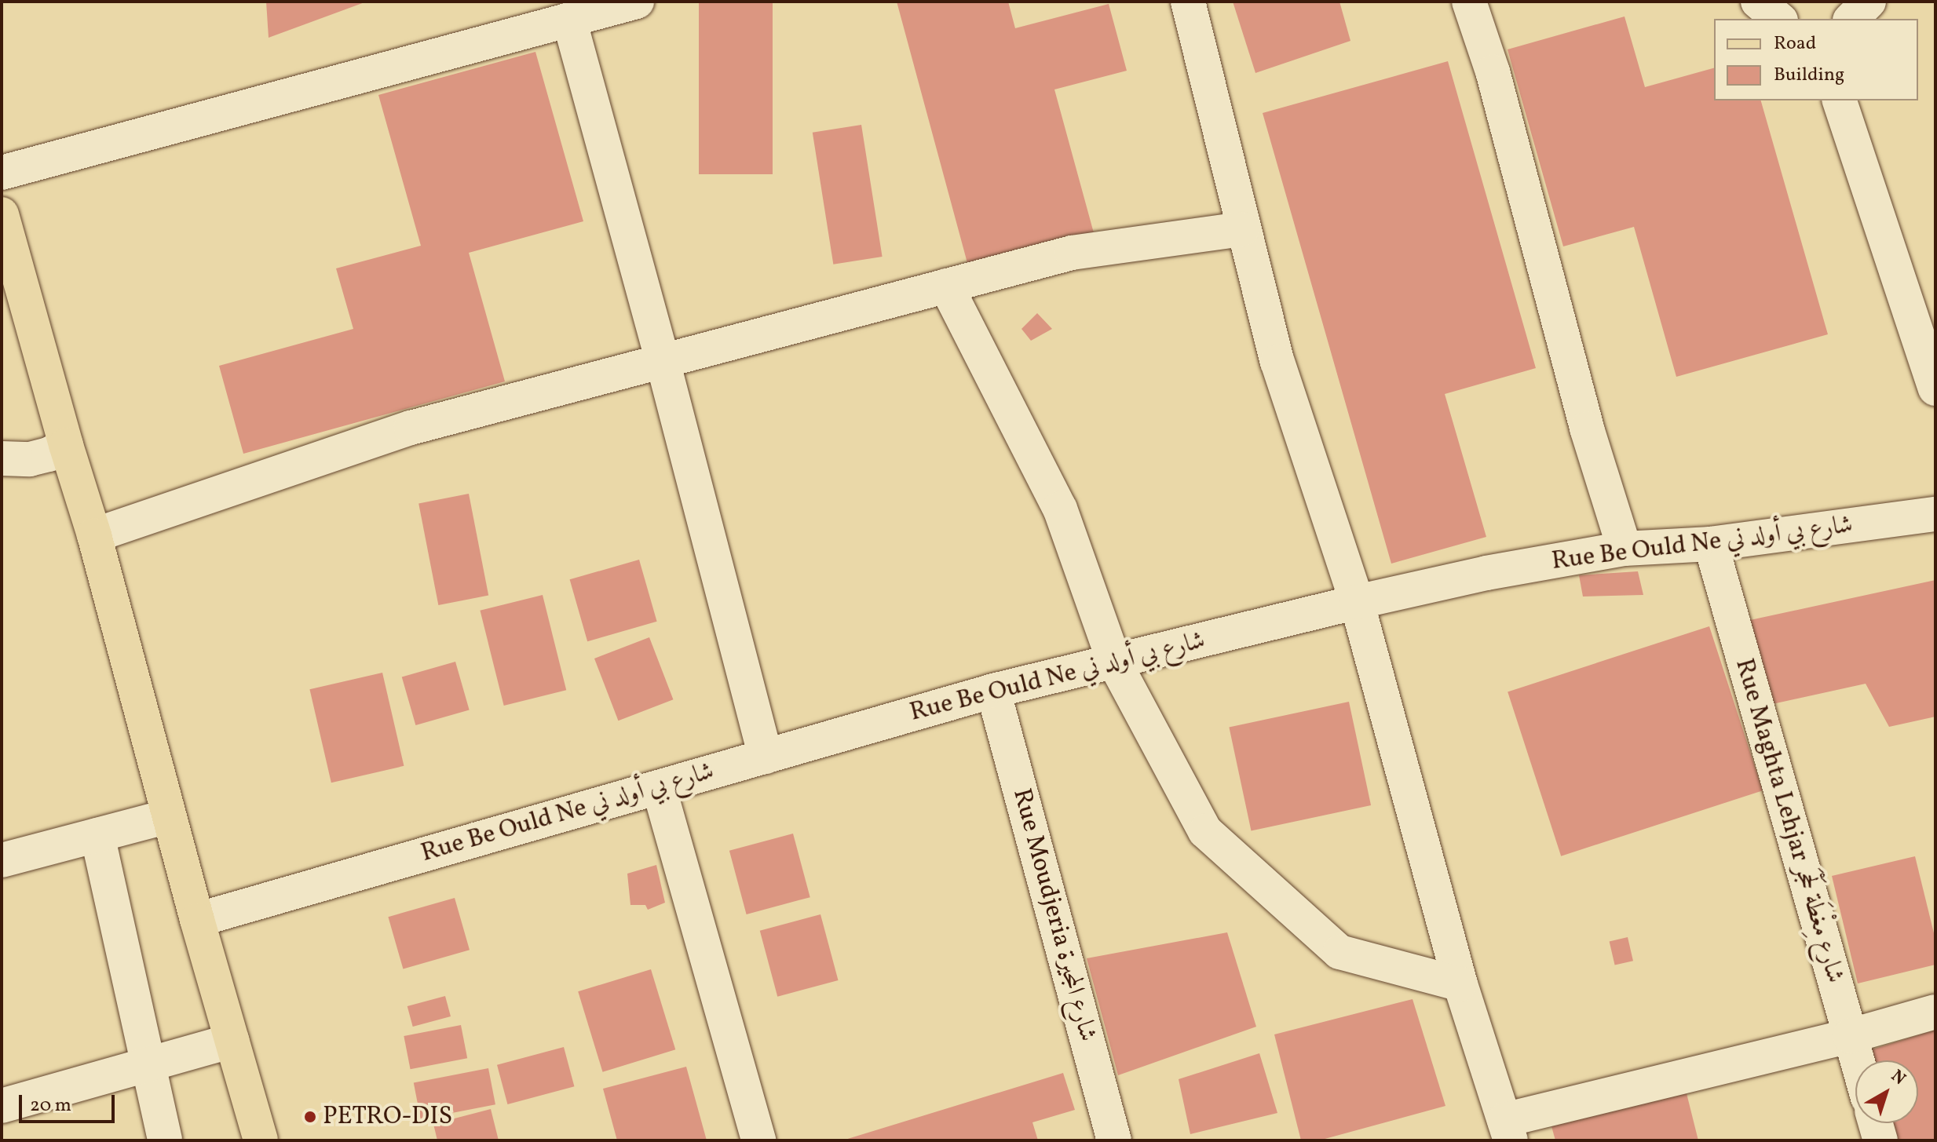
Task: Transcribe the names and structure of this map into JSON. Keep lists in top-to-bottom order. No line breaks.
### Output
{"streets":{"street":["Rue Be Ould Ne شارع بي أولد ني","Rue Maghta Lehjar شارع مِغْطَة لَحْجَر","Rue Moudjeria شارع المجيرة"]},"crossings":[["Rue Be Ould Ne شارع بي أولد ني","Rue Maghta Lehjar شارع مِغْطَة لَحْجَر"],["Rue Be Ould Ne شارع بي أولد ني","Rue Moudjeria شارع المجيرة"]],"places":["PETRO-DIS"],"legend":["Road","Building"],"scale_bar":"20 m","north":"top right"}
